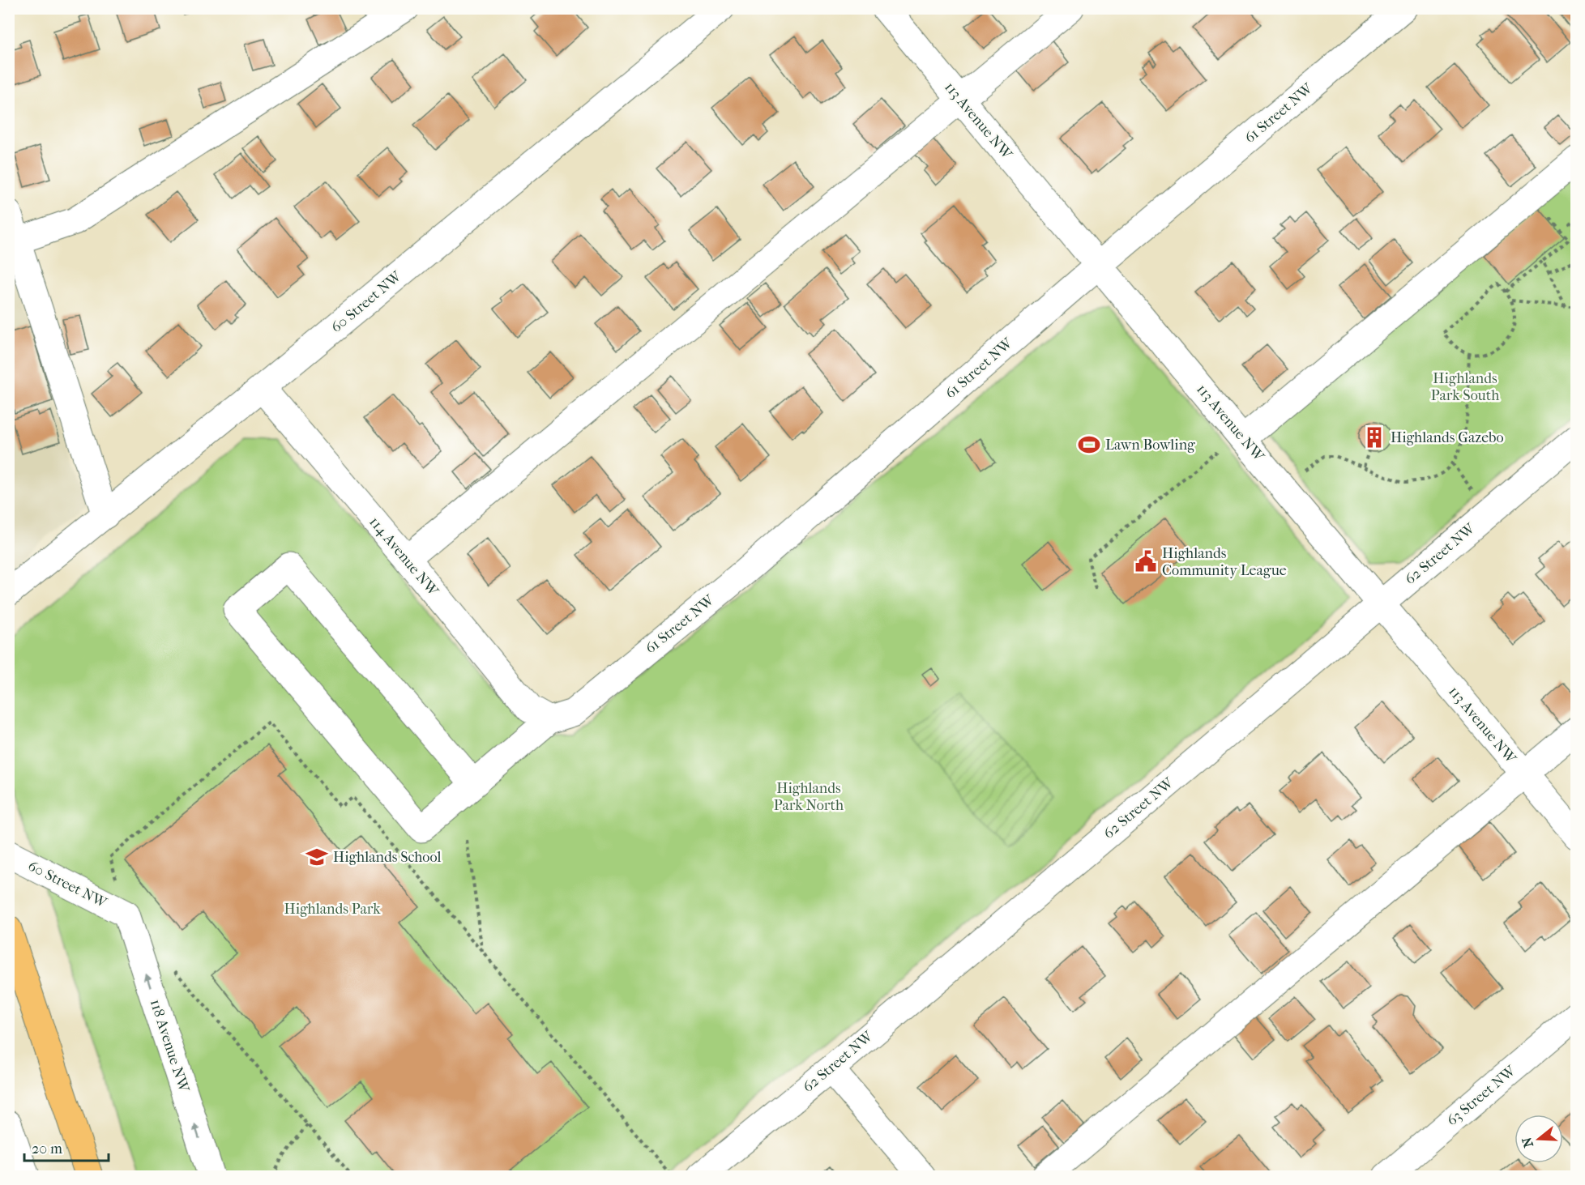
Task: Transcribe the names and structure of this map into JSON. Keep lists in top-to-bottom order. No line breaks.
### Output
{"streets":{"street":["61 Street NW","113 Avenue NW","60 Street NW","62 Street NW","114 Avenue NW","118 Avenue NW","63 Street NW"]},"crossings":[["61 Street NW","113 Avenue NW"],["61 Street NW","114 Avenue NW"],["113 Avenue NW","62 Street NW"],["60 Street NW","114 Avenue NW"],["60 Street NW","118 Avenue NW"]],"one_way":["118 Avenue NW"],"parks":["Highlands Park South","Highlands Park North","Highlands Park"],"places":{"building":["Highlands Gazebo"],"sports":["Lawn Bowling"],"public building":["Highlands Community League"],"school or university":["Highlands School"]},"scale_bar":"20 m","north":"left"}
